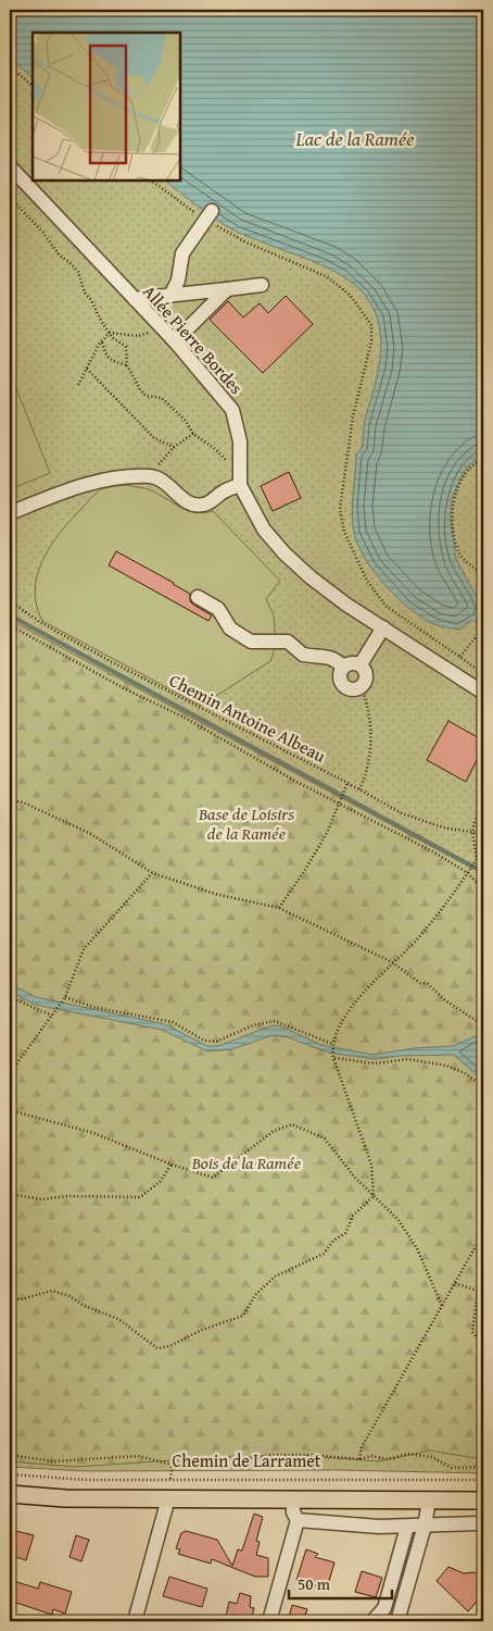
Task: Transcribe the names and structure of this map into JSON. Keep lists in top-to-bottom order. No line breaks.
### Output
{"streets":{"street":["Allée Pierre Bordes"],"path":["Chemin Antoine Albeau","Chemin de Larramet"]},"water":["Lac de la Ramée"],"parks":["Base de Loisirs de la Ramée","Bois de la Ramée"],"scale_bar":"50 m"}
